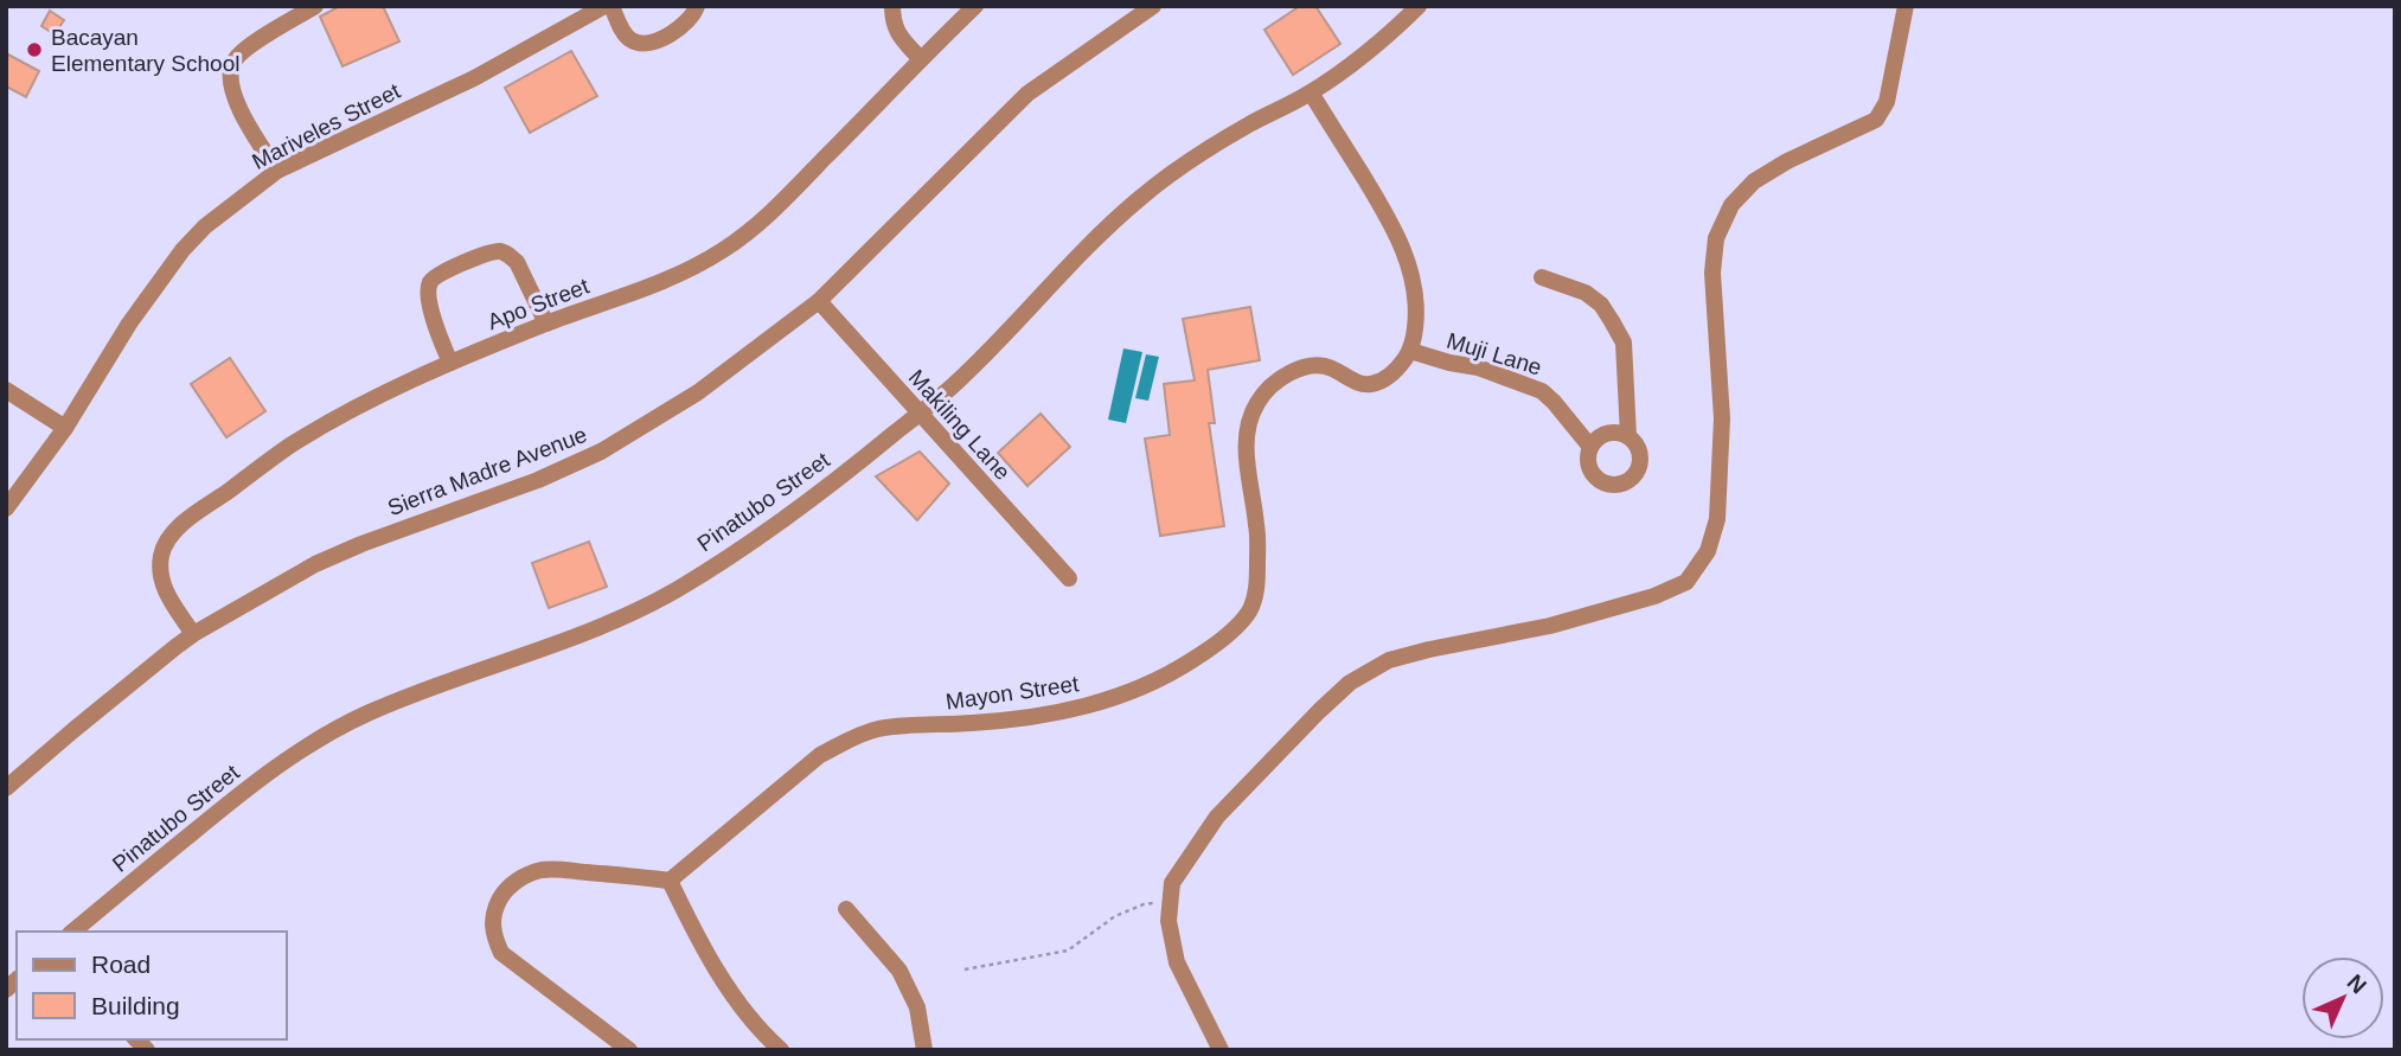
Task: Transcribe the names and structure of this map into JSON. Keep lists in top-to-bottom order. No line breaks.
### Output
{"streets":{"street":["Mariveles Street","Apo Street","Muji Lane","Makiling Lane","Sierra Madre Avenue","Pinatubo Street","Mayon Street"]},"crossings":[["Apo Street","Sierra Madre Avenue"],["Muji Lane","Mayon Street"],["Makiling Lane","Sierra Madre Avenue"],["Makiling Lane","Pinatubo Street"]],"places":["Bacayan Elementary School"],"legend":["Road","Building"],"north":"top right"}
